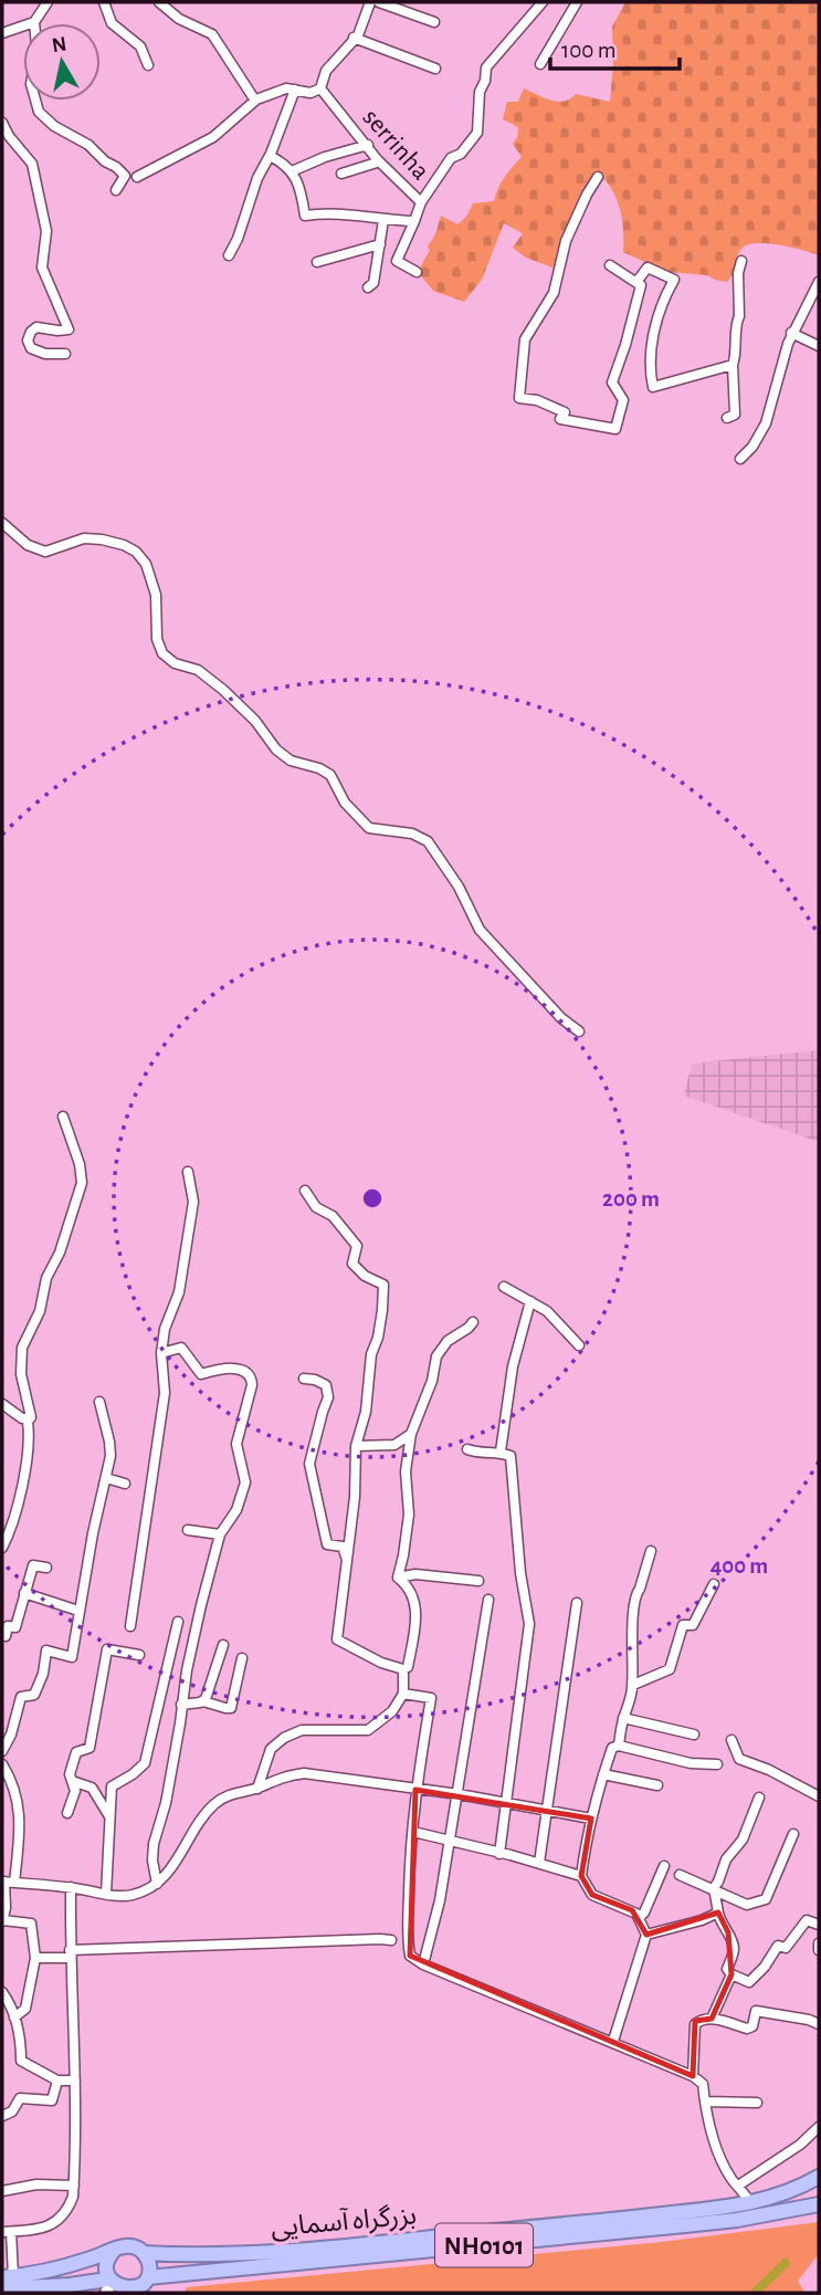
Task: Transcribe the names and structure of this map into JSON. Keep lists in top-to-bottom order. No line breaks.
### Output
{"streets":{"highway":["بزرگراه آسمایی","NH0101"],"street":["serrinha"]},"crossings":[["بزرگراه آسمایی","NH0101"]],"scale_bar":"100 m","north":"top","rings":["200 m","400 m"]}
